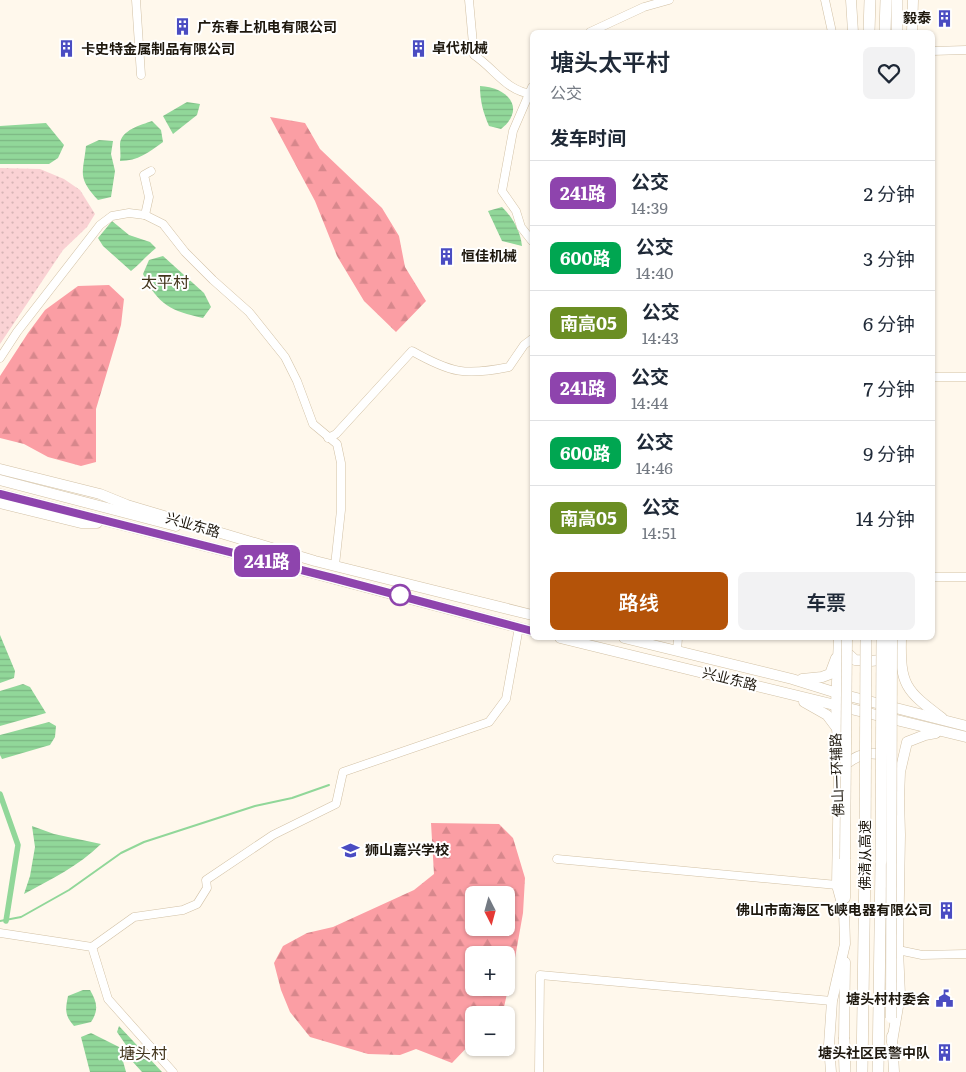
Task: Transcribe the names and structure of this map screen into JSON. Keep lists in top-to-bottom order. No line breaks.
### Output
{"streets":{"highway":["佛清从高速"],"main road":["兴业东路","佛山一环辅路"]},"crossings":[["兴业东路","佛山一环辅路"]],"districts":["太平村","塘头村"],"places":{"building":["毅泰","广东春上机电有限公司","卓代机械","卡史特金属制品有限公司","恒佳机械","佛山市南海区飞峡电器有限公司","塘头社区民警中队"],"school or university":["狮山嘉兴学校"],"public building":["塘头村村委会"]},"lines":["bus line 241路"],"north":"bottom","page":{"on_map":"241路","heading":[["塘头太平村","公交"],"发车时间"],"list":[{"mark":"241路","name":"公交","note":"14:39","value":"2 分钟"},{"mark":"600路","name":"公交","note":"14:40","value":"3 分钟"},{"mark":"南高05","name":"公交","note":"14:43","value":"6 分钟"},{"mark":"241路","name":"公交","note":"14:44","value":"7 分钟"},{"mark":"600路","name":"公交","note":"14:46","value":"9 分钟"},{"mark":"南高05","name":"公交","note":"14:51","value":"14 分钟"}],"buttons":["路线","车票"],"map_buttons":["+","−"]}}
